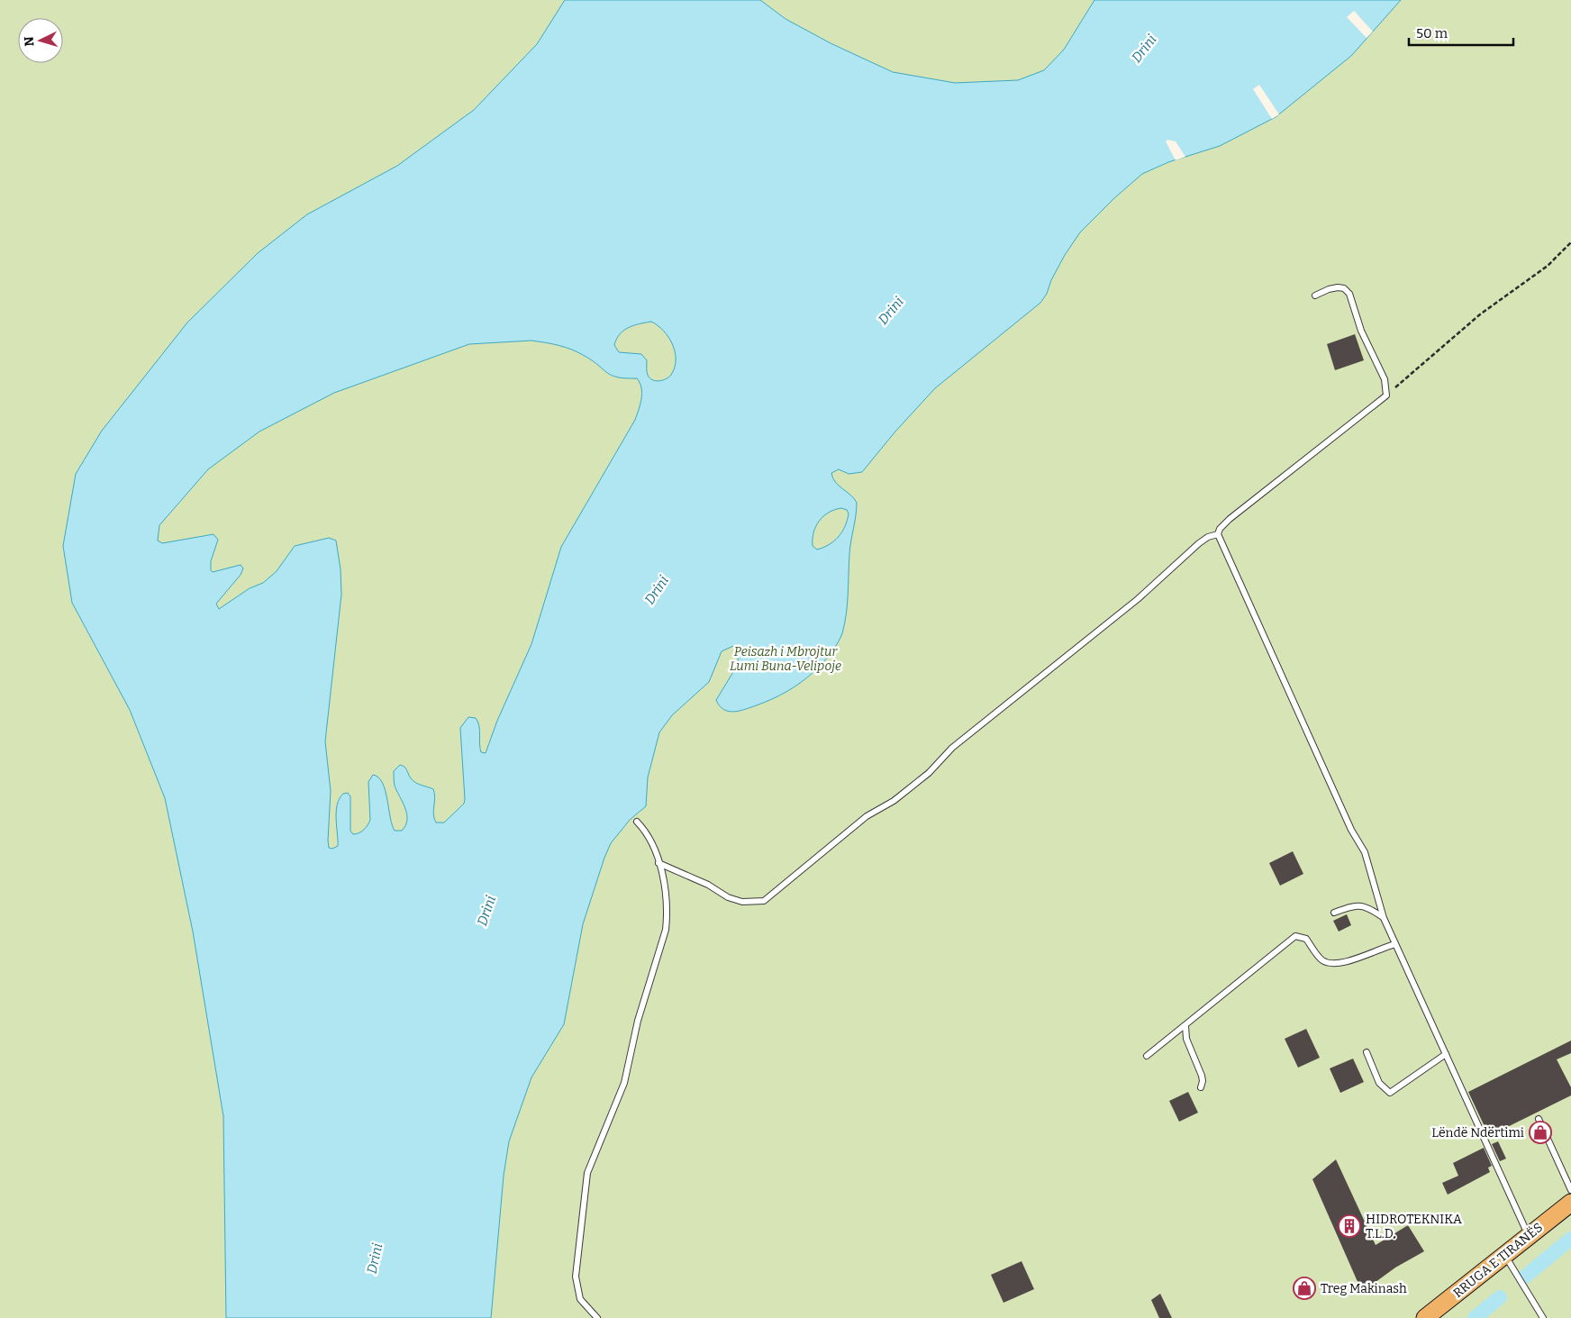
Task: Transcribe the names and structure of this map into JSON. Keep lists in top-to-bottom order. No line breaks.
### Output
{"streets":{"main road":["RRUGA E TIRANËS"]},"water":["Drini"],"parks":["Peisazh i Mbrojtur Lumi Buna-Velipoje"],"places":{"shop":["Lëndë Ndërtimi","Treg Makinash"],"building":["HIDROTEKNIKA T.L.D."]},"scale_bar":"50 m","north":"left"}
